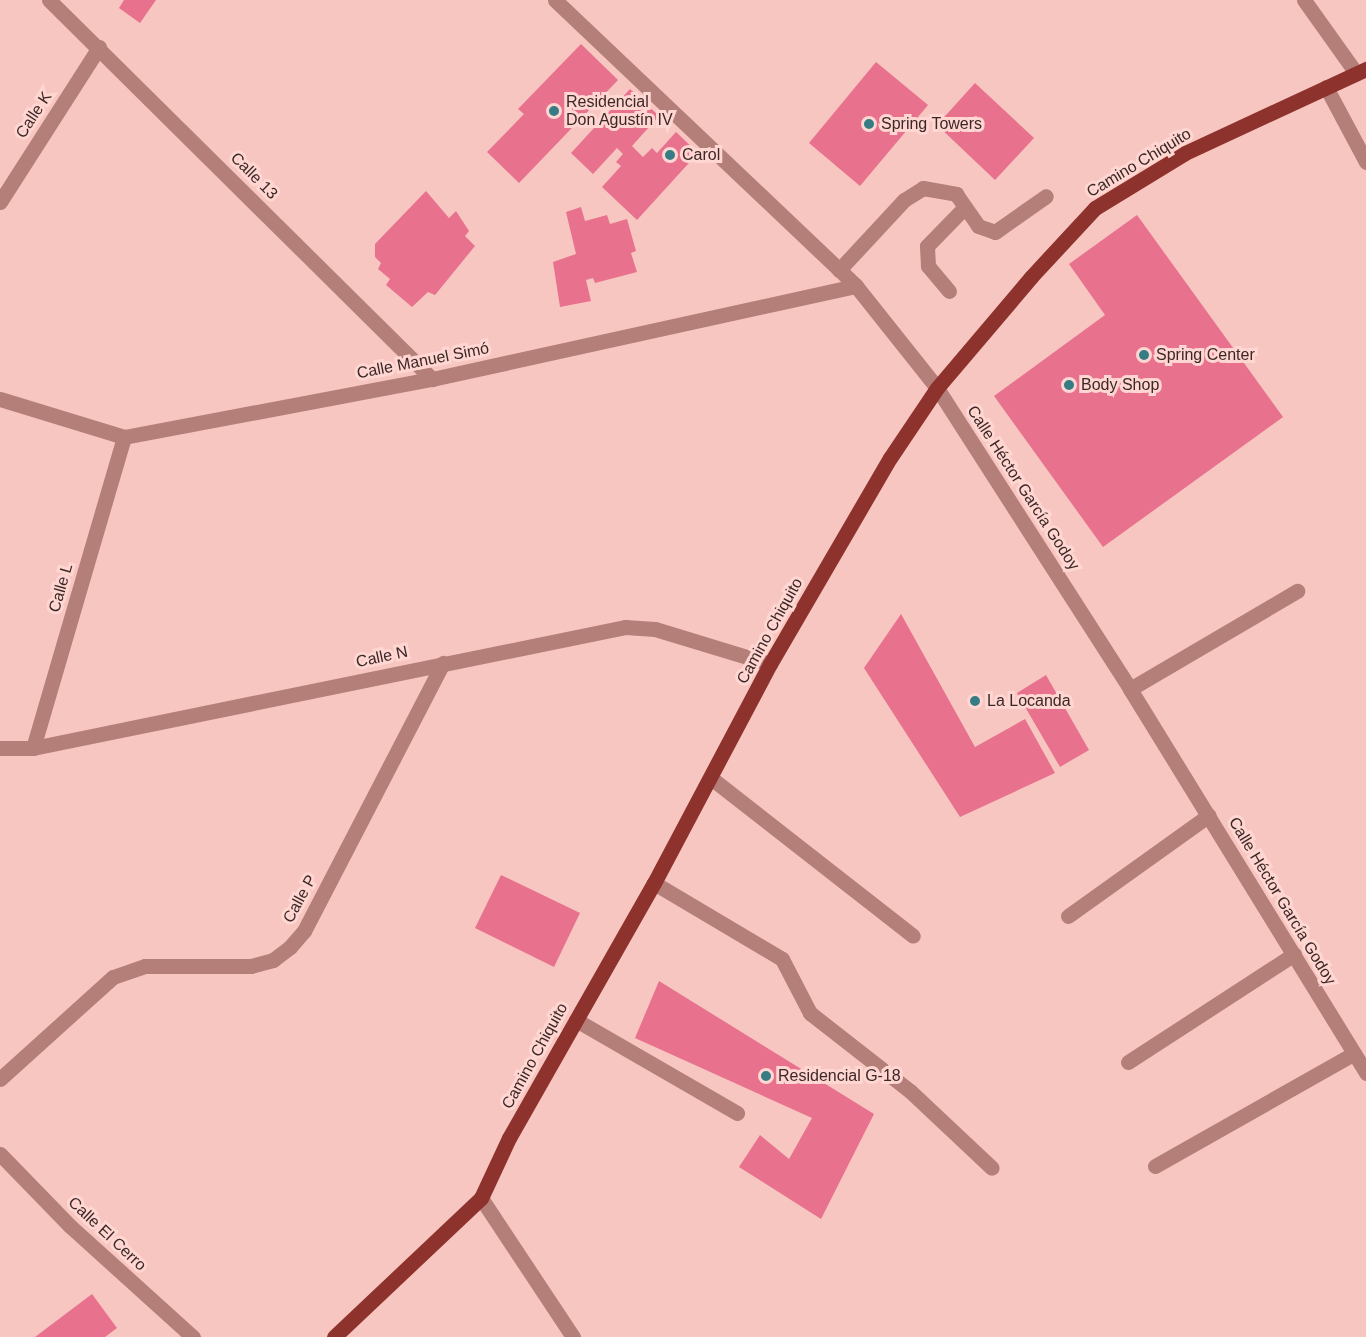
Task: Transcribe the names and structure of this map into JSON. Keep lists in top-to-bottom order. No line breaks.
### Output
{"streets":{"main road":["Camino Chiquito"],"street":["Calle K","Calle 13","Calle Manuel Simó","Calle Héctor García Godoy","Calle L","Calle N","Calle P","Calle El Cerro"]},"crossings":[["Calle K","Calle 13"],["Camino Chiquito","Calle Héctor García Godoy"],["Camino Chiquito","Calle N"],["Calle 13","Calle Manuel Simó"],["Calle Manuel Simó","Calle Héctor García Godoy"],["Calle Manuel Simó","Calle L"],["Calle L","Calle N"],["Calle N","Calle P"]],"places":["Residencial Don Agustín IV","Spring Towers","Carol","Spring Center","Body Shop","La Locanda","Residencial G-18"]}
